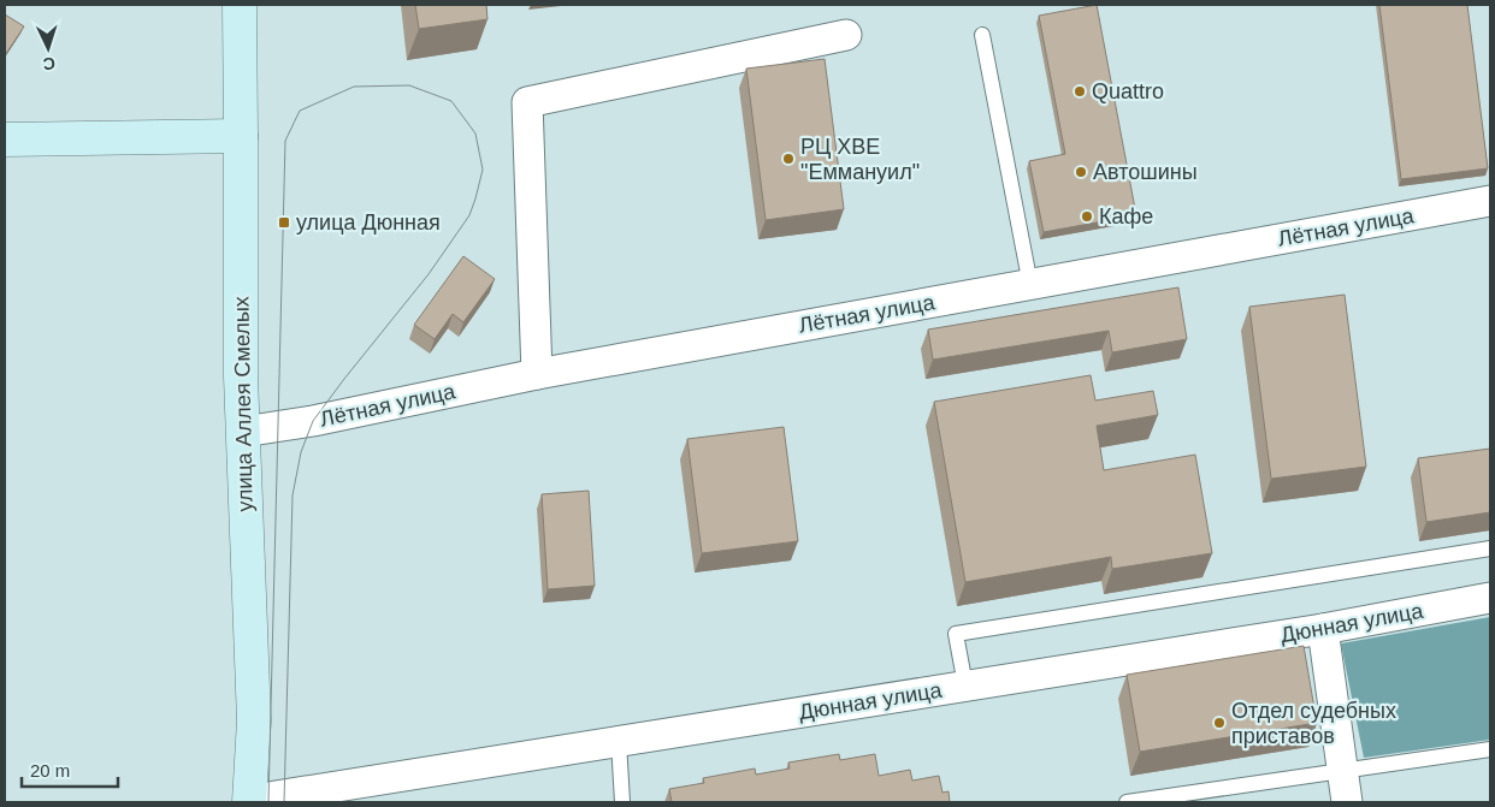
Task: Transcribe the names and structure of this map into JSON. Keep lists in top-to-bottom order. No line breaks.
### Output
{"streets":{"main road":["улица Аллея Смелых"],"street":["Лётная улица","Дюнная улица"]},"crossings":[["Лётная улица","улица Аллея Смелых"],["улица Аллея Смелых","Дюнная улица"]],"places":{"other":["Quattro","РЦ ХВЕ \"Еммануил\"","Автошины","Кафе","Отдел судебных приставов"],"transit":["улица Дюнная"]},"scale_bar":"20 m","north":"bottom"}
